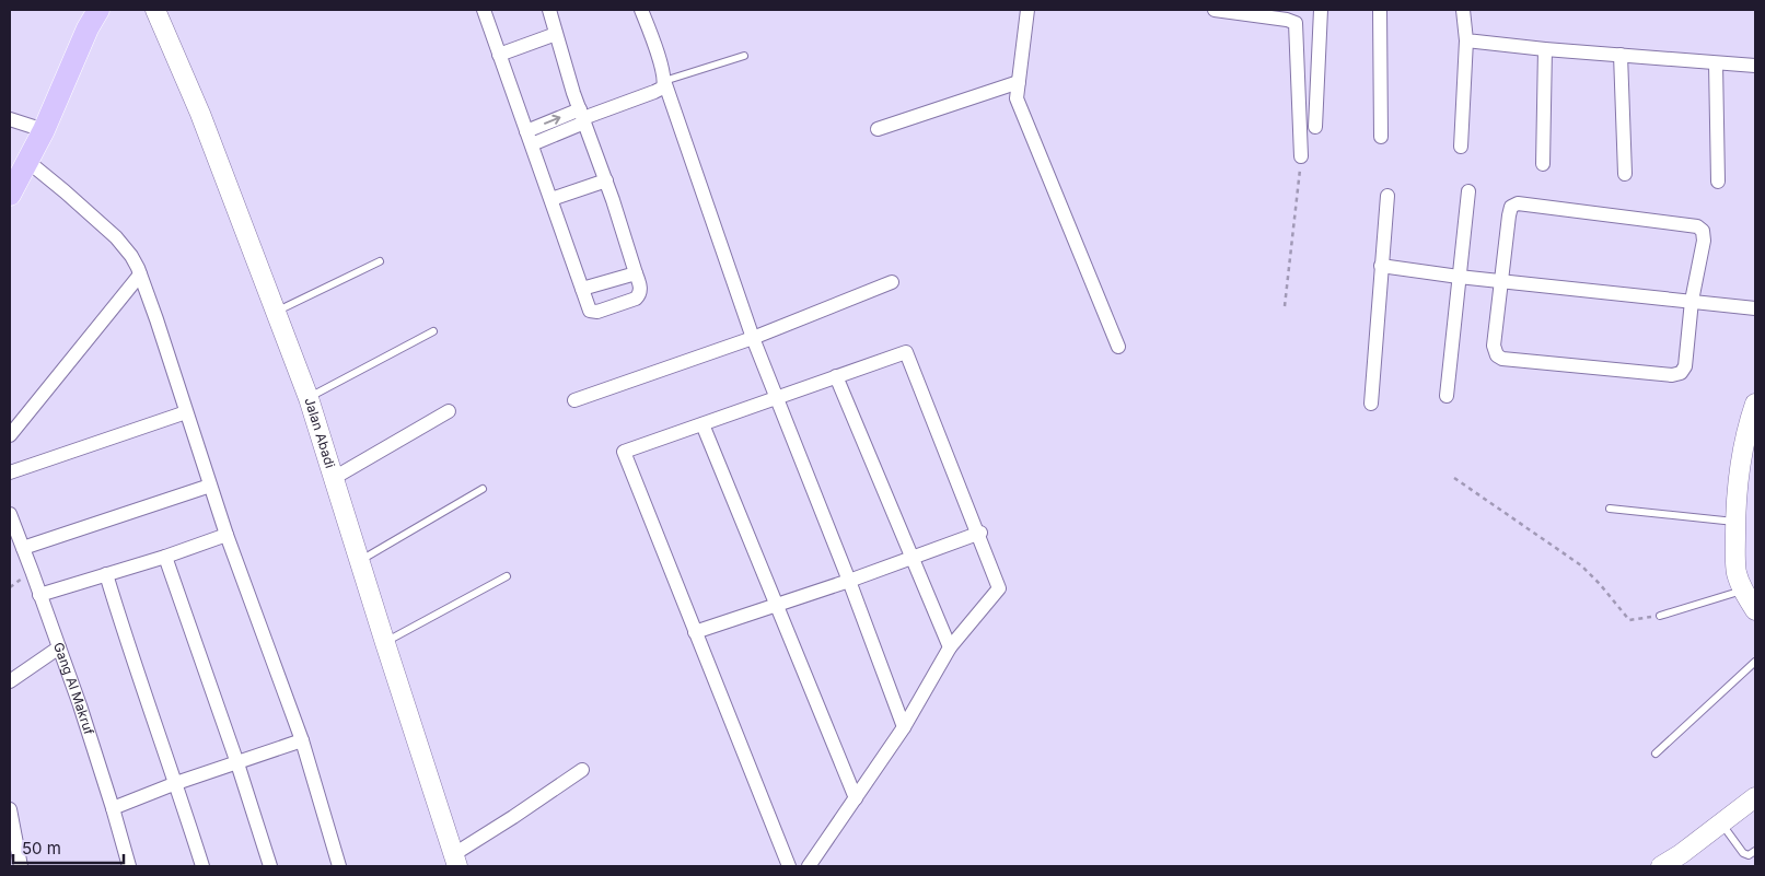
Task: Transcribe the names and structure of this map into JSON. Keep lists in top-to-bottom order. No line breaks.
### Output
{"streets":{"street":["Jalan Abadi","Gang Al Makruf"]},"scale_bar":"50 m"}
